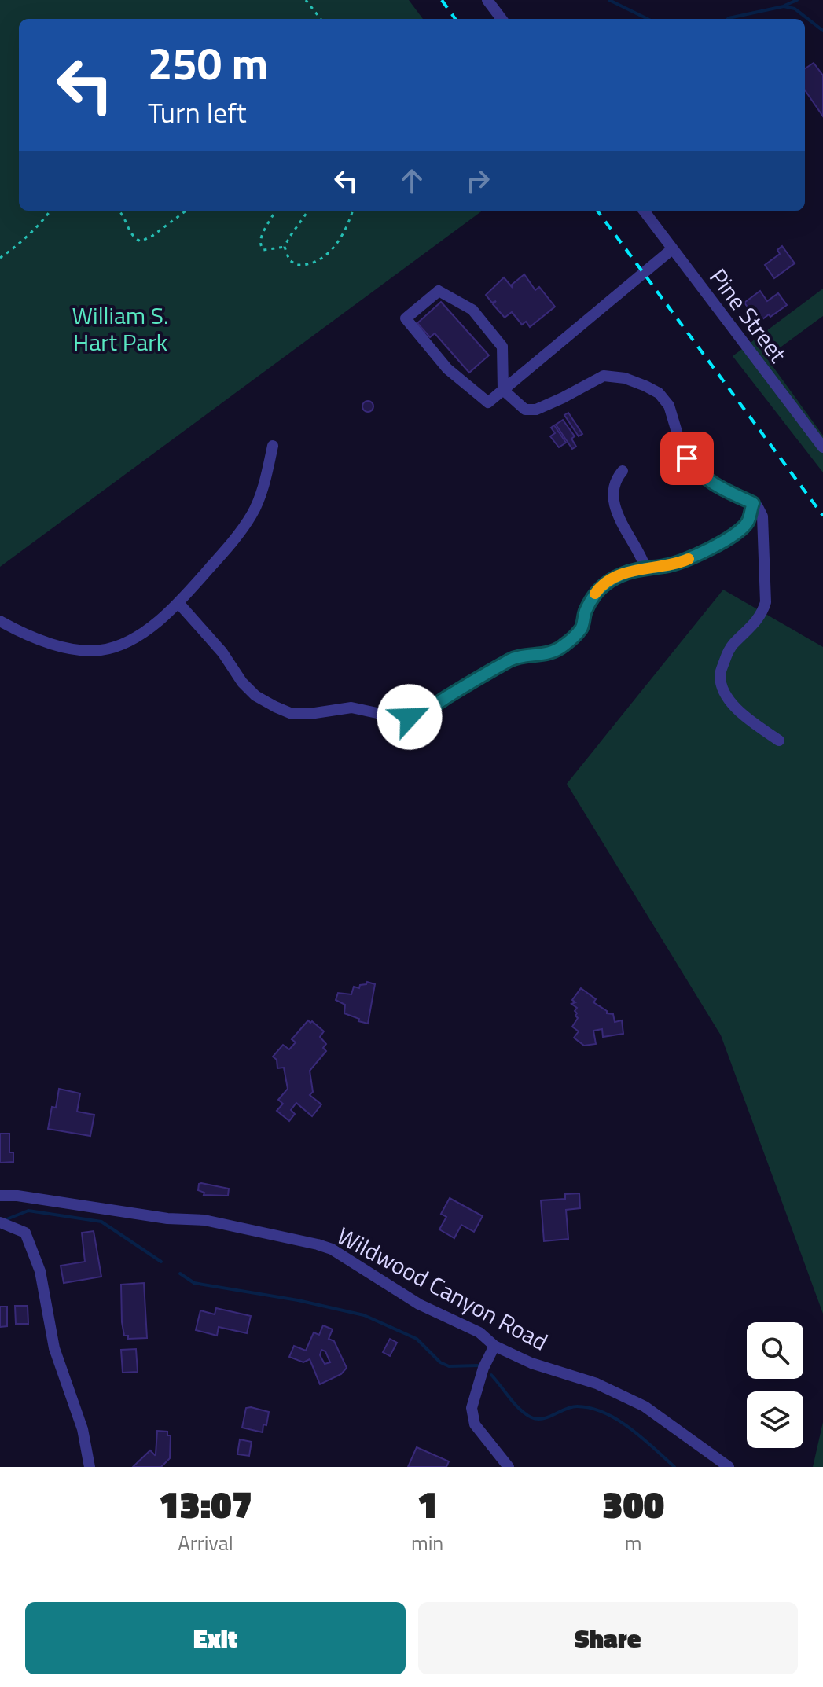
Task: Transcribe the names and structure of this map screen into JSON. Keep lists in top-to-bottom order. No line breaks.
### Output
{"streets":{"street":["Pine Street","Wildwood Canyon Road"]},"parks":["William S. Hart Park"],"page":{"turn":["250 m","Turn left"],"eta":["13:07","Arrival","1","min","300","m"],"buttons":["Exit","Share"]}}
